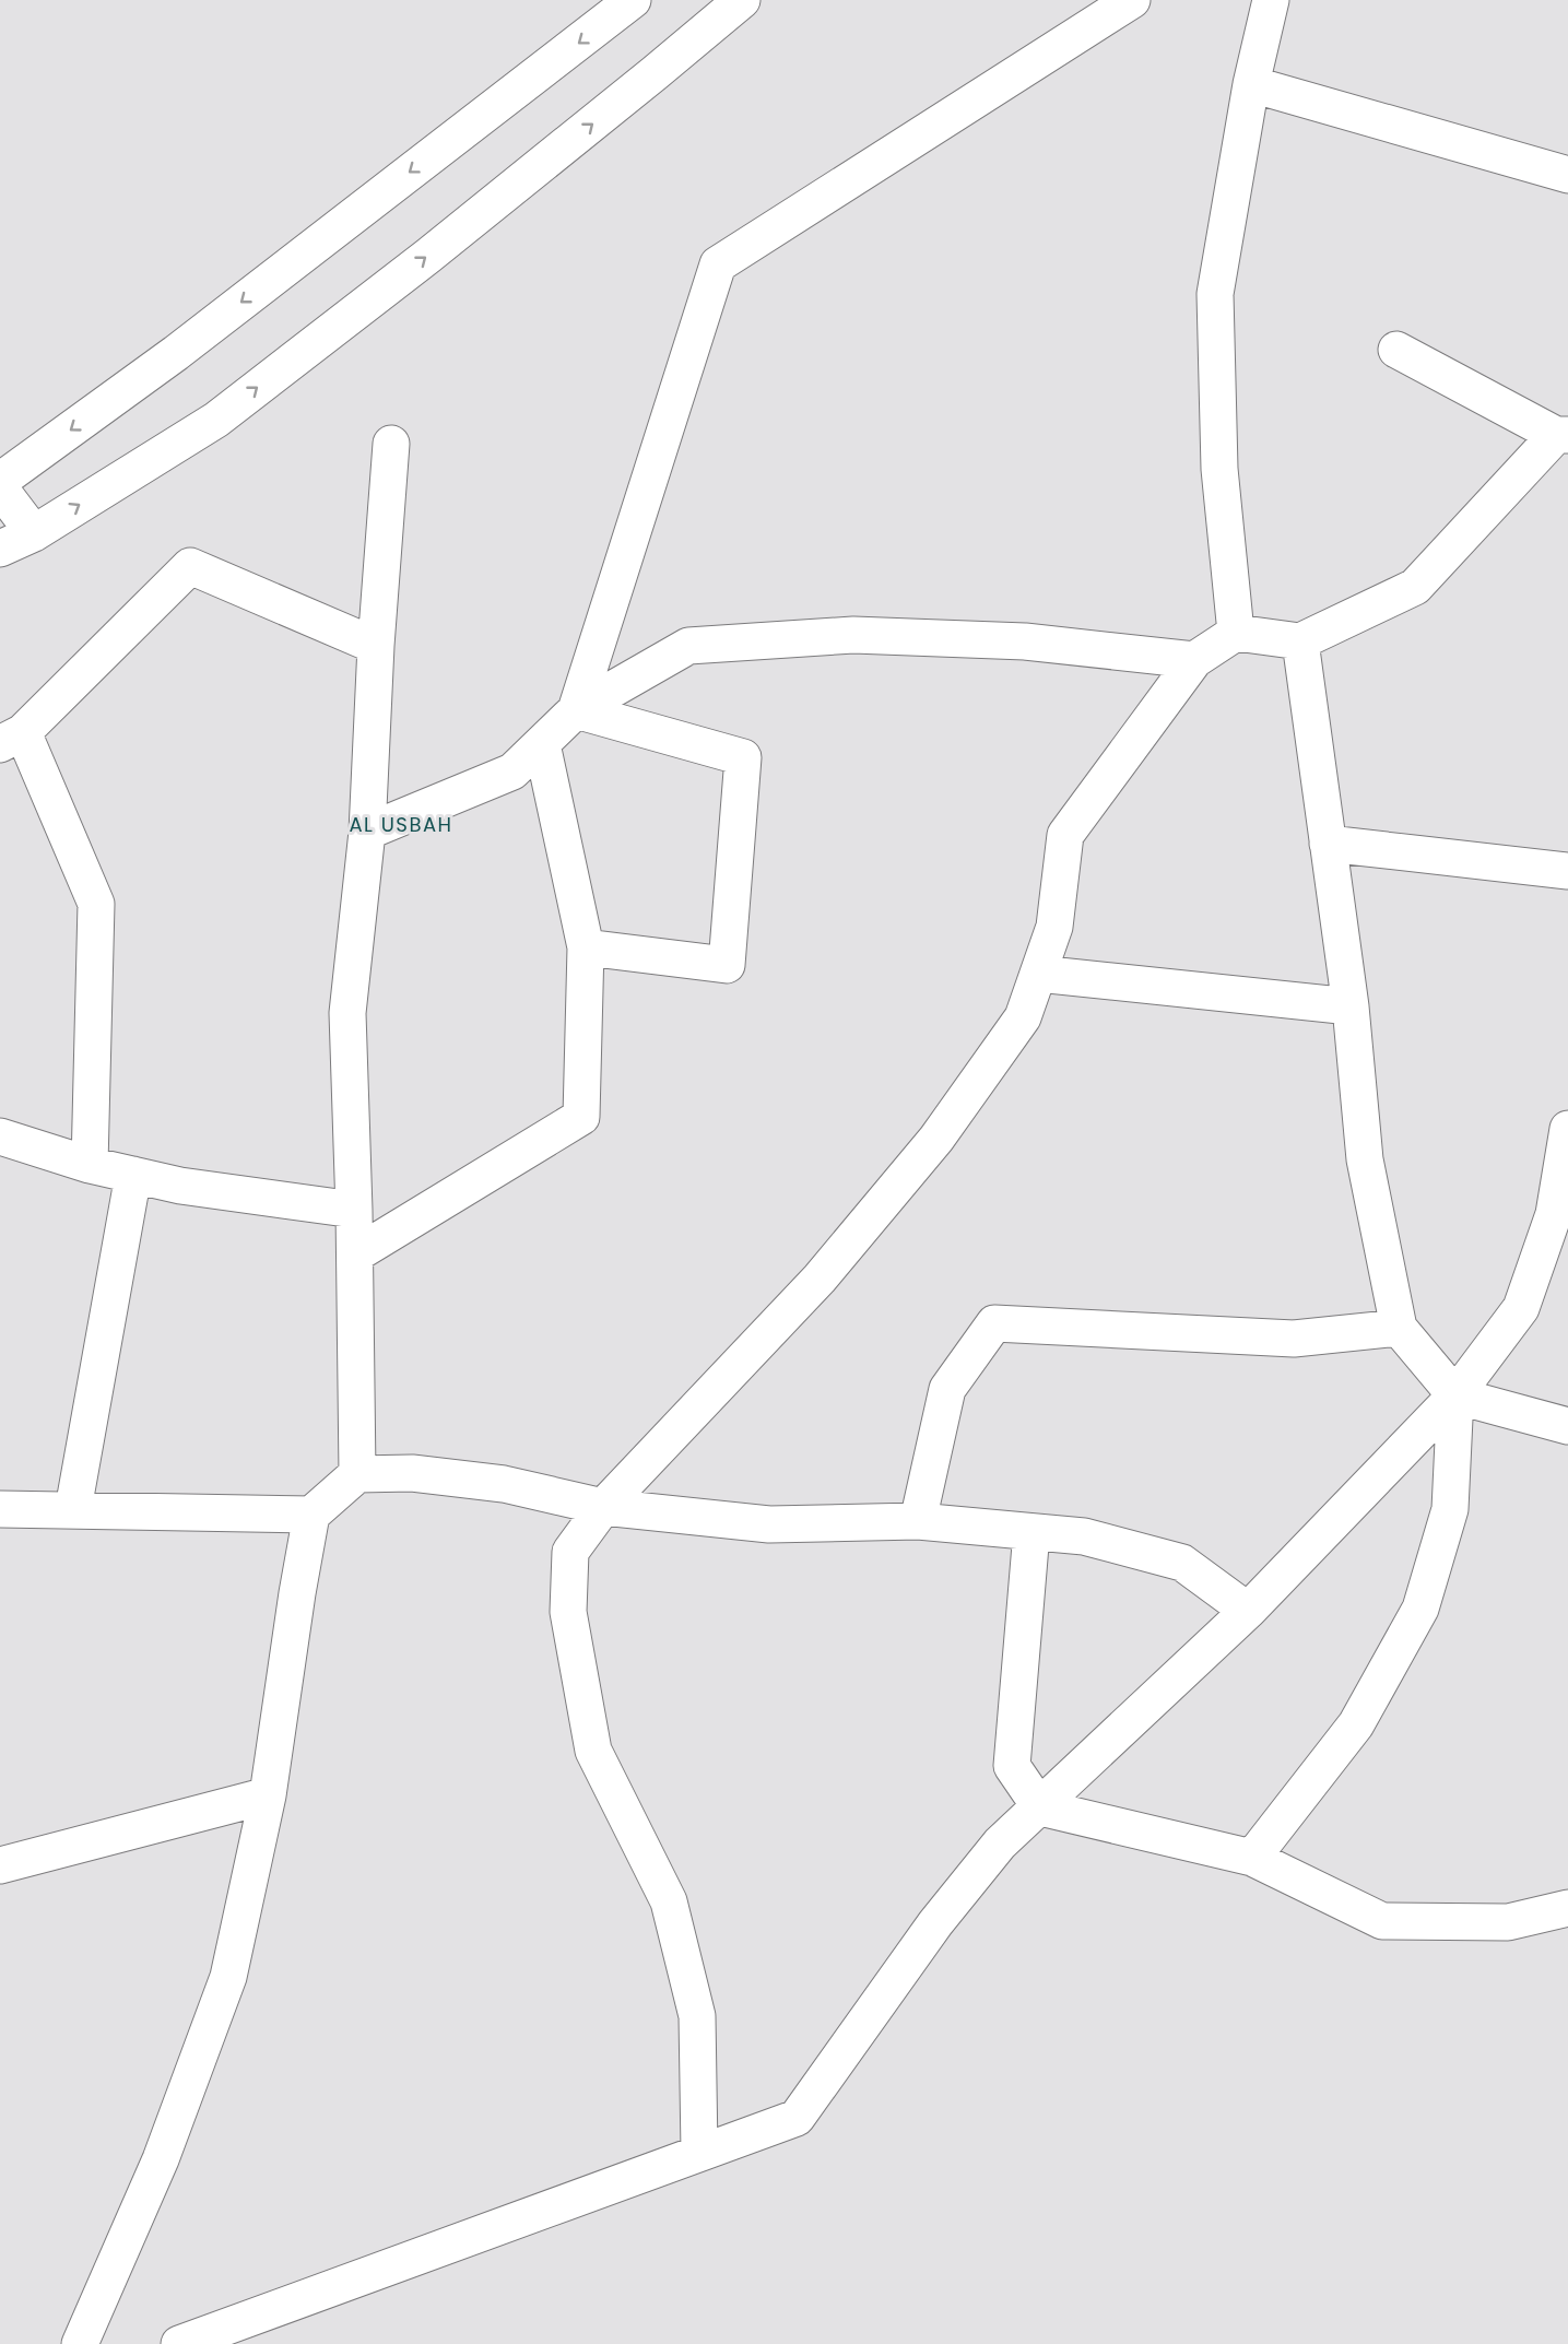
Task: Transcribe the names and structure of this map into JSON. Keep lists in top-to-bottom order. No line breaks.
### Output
{"districts":["AL USBAH"]}
